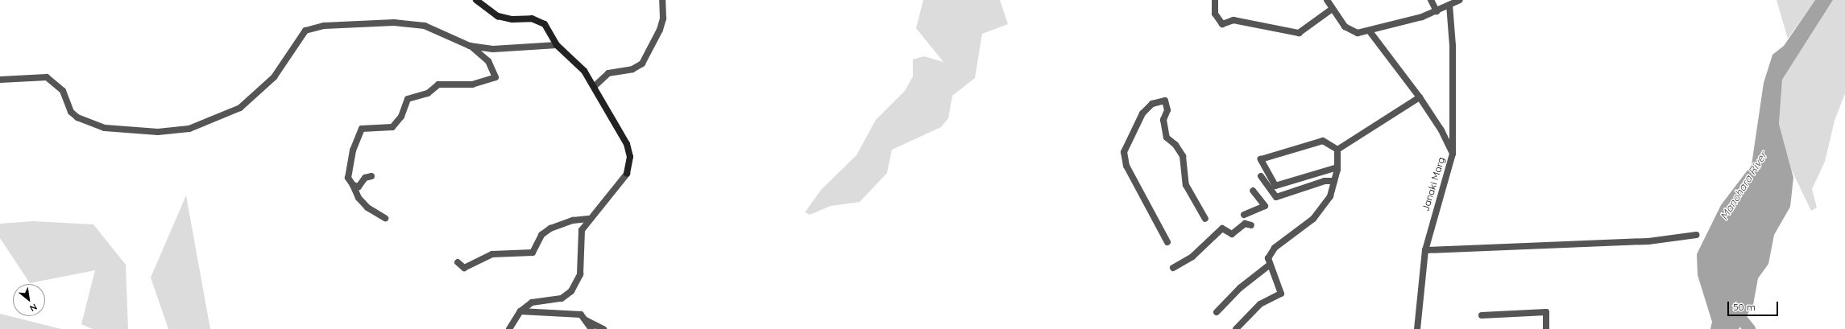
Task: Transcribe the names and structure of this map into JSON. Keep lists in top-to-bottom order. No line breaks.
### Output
{"streets":{"street":["Janaki Marg"]},"water":["Manohara River"],"scale_bar":"50 m","north":"bottom right"}
